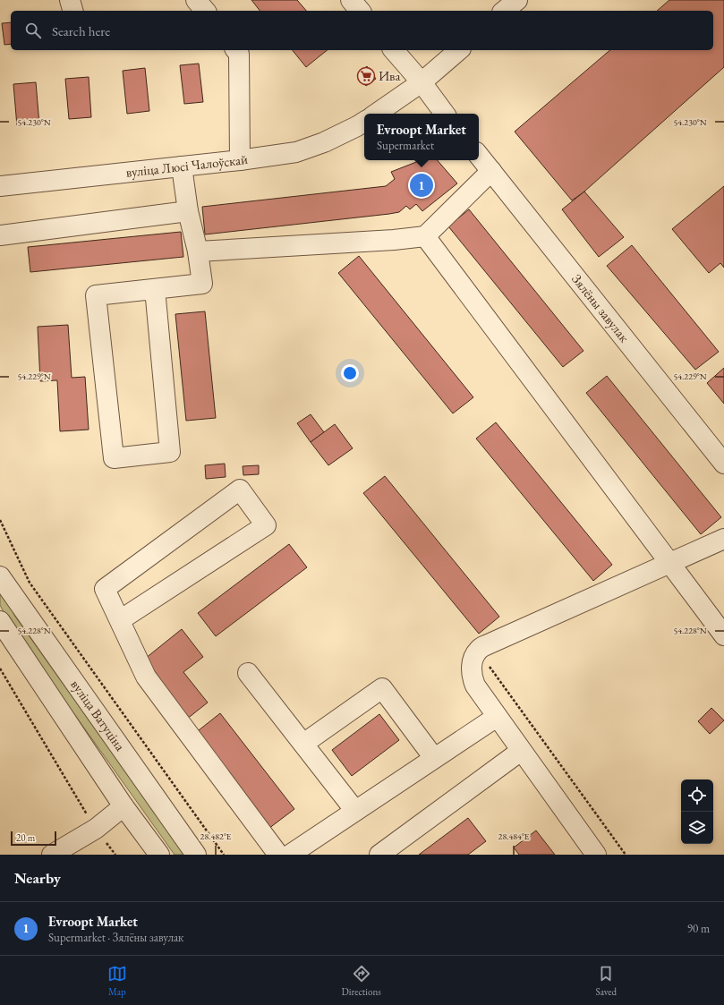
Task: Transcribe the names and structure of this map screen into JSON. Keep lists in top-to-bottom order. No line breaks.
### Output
{"streets":{"street":["вуліца Люсі Чалоўскай","Зялёны завулак","вуліца Ватуціна"]},"places":{"supermarket":["Ива"]},"scale_bar":"20 m","page":{"search":"Search here","popup":["Evroopt Market","Supermarket"],"pins":"1","scale":"20 m","heading":"Nearby","list":[{"mark":"1","name":"Evroopt Market","note":"Supermarket · Зялёны завулак","value":"90 m"}],"nav":["Map","Directions","Saved"]},"coordinates":["54.230°N","54.229°N","54.228°N","28.482°E","28.484°E"]}
